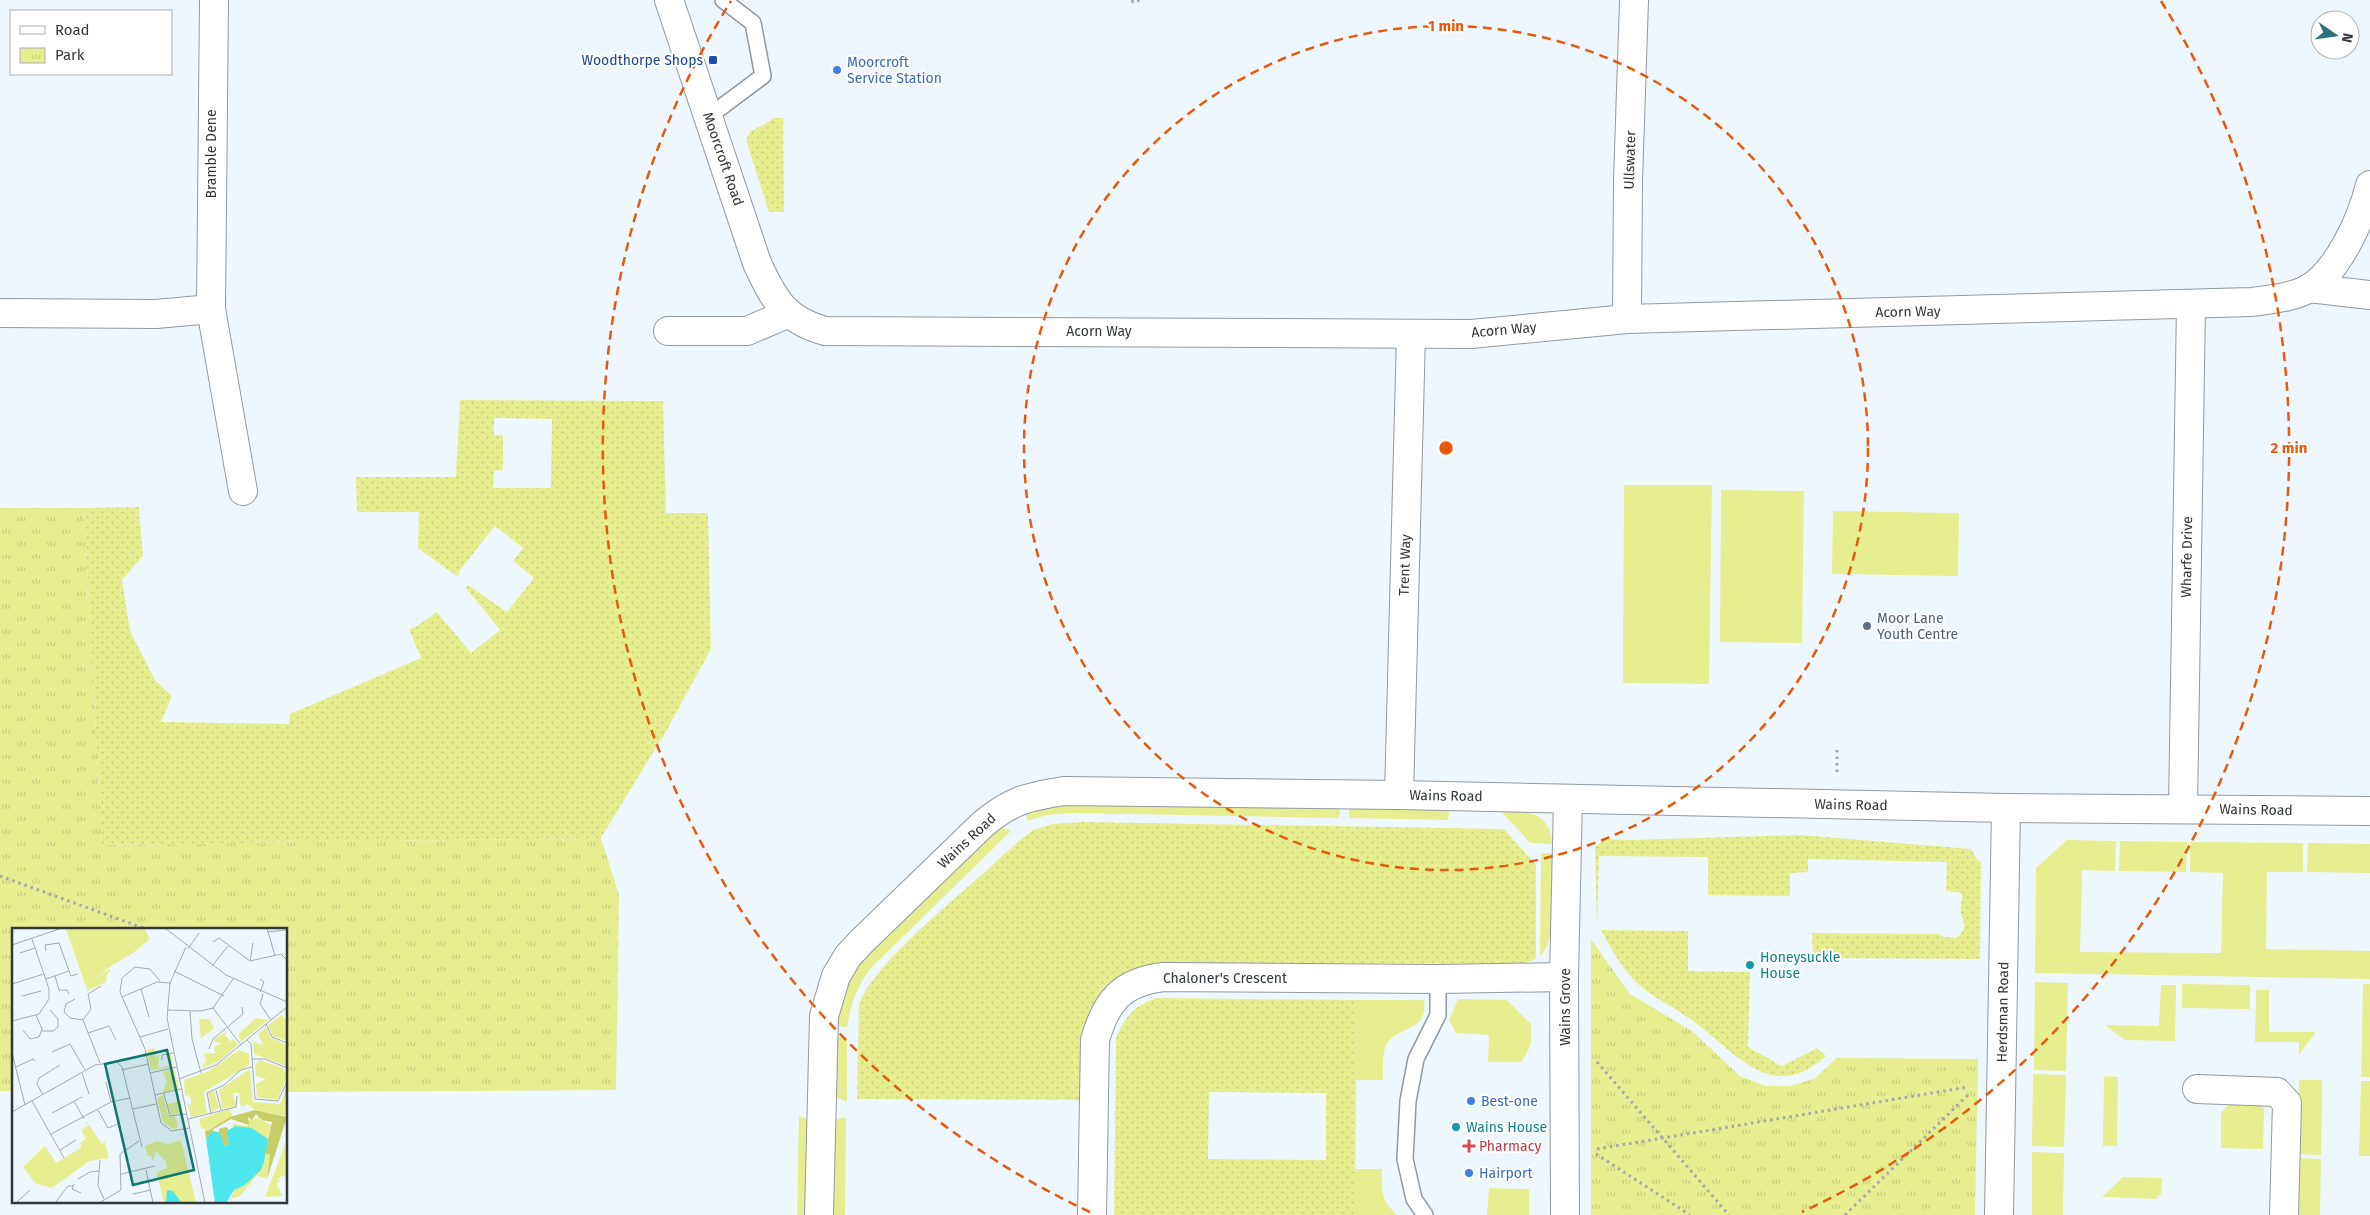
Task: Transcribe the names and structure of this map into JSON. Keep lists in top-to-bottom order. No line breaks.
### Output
{"streets":{"street":["Bramble Dene","Moorcroft Road","Ullswater","Acorn Way","Wharfe Drive","Trent Way","Wains Road","Chaloner's Crescent","Wains Grove","Herdsman Road"]},"crossings":[["Moorcroft Road","Acorn Way"],["Ullswater","Acorn Way"],["Acorn Way","Wharfe Drive"],["Acorn Way","Trent Way"],["Wharfe Drive","Wains Road"],["Trent Way","Wains Road"],["Wains Road","Wains Grove"],["Wains Road","Herdsman Road"],["Chaloner's Crescent","Wains Grove"]],"places":{"transit":["Woodthorpe Shops"],"other":["Moorcroft Service Station","Moor Lane Youth Centre","Honeysuckle House","Best-one","Wains House","Hairport"],"health":["Pharmacy"]},"legend":["Road","Park"],"north":"right","rings":["1 min","2 min"]}
